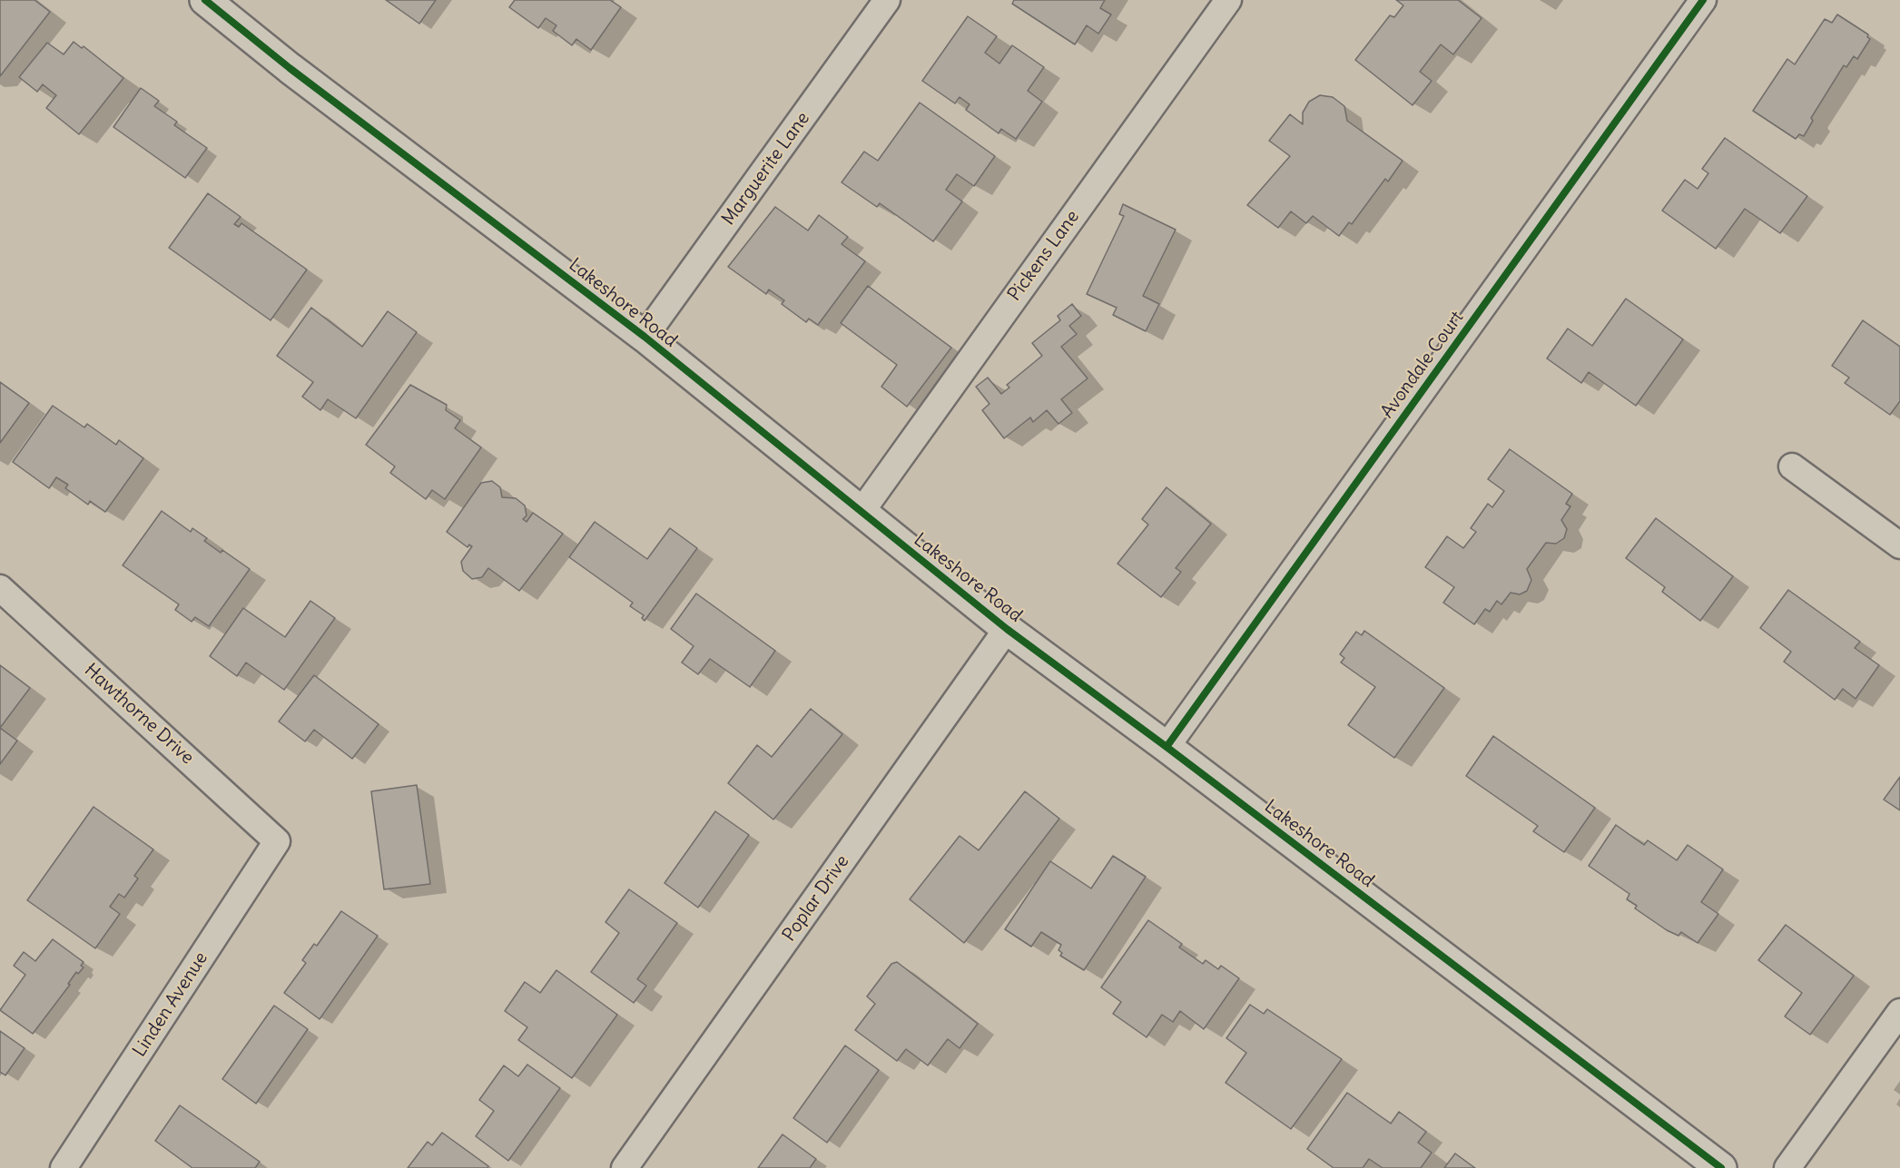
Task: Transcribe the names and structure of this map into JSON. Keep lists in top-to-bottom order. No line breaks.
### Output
{"streets":{"main road":["Lakeshore Road"],"street":["Marguerite Lane","Pickens Lane","Avondale Court","Hawthorne Drive","Poplar Drive","Linden Avenue"]},"crossings":[["Marguerite Lane","Lakeshore Road"],["Pickens Lane","Lakeshore Road"],["Lakeshore Road","Avondale Court"],["Lakeshore Road","Poplar Drive"],["Hawthorne Drive","Linden Avenue"]]}
